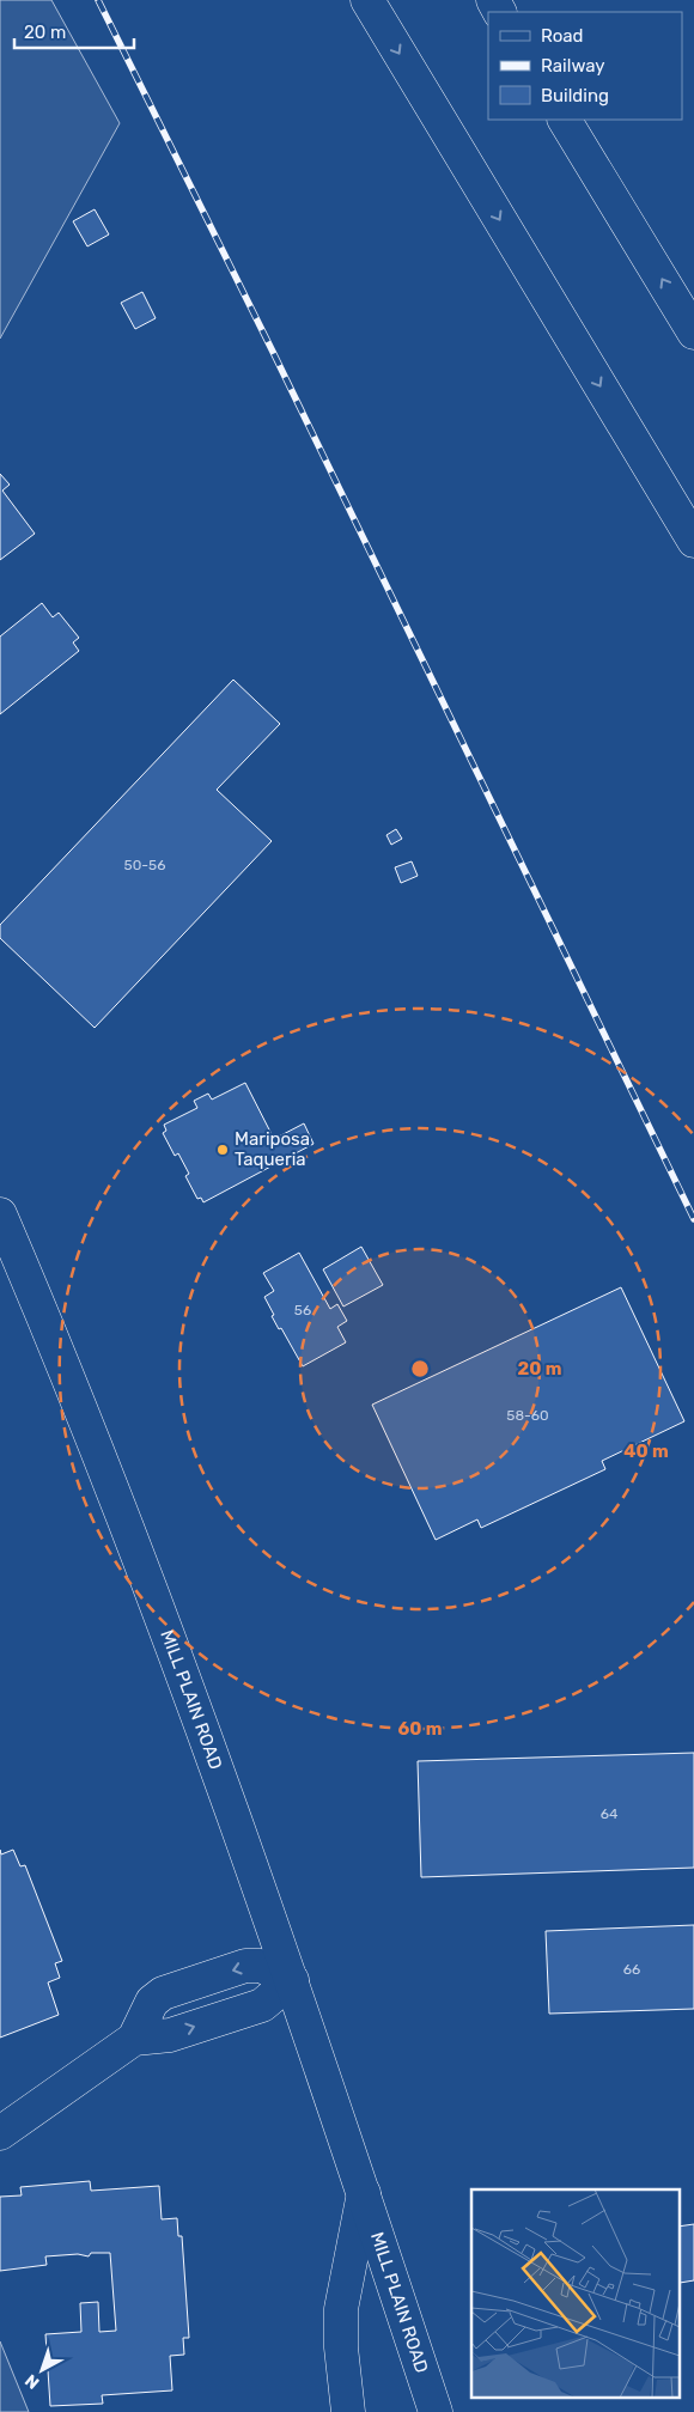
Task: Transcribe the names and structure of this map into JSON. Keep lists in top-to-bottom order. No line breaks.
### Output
{"streets":{"main road":["MILL PLAIN ROAD"]},"places":["Mariposa Taqueria"],"house_numbers":["50-56","56","58-60","64","66"],"legend":["Road","Railway","Building"],"scale_bar":"20 m","north":"bottom left","rings":["20 m","40 m","60 m"]}
